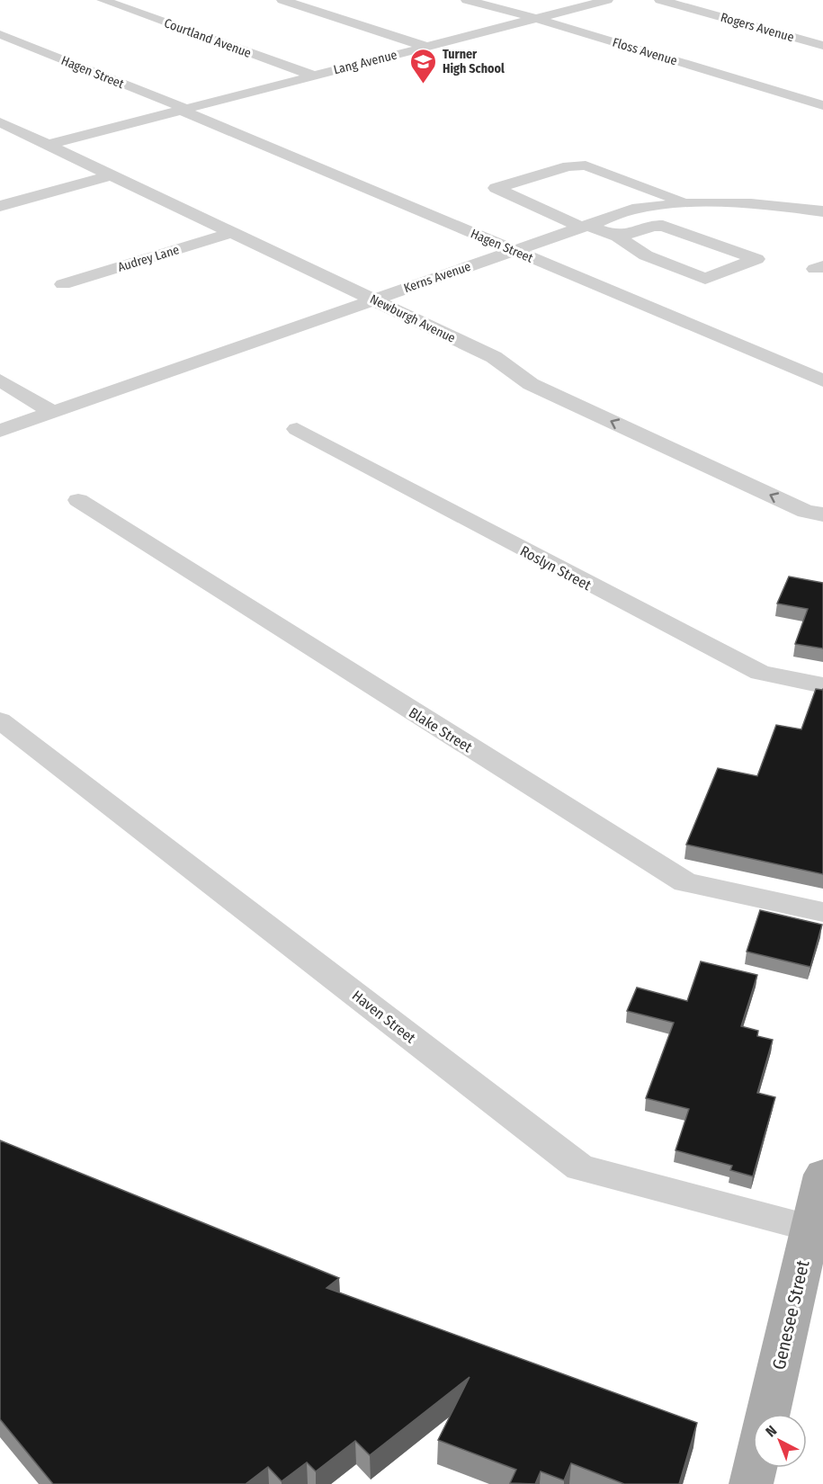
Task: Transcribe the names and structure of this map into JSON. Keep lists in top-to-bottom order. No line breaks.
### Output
{"streets":{"main road":["Genesee Street"],"street":["Rogers Avenue","Courtland Avenue","Floss Avenue","Lang Avenue","Hagen Street","Audrey Lane","Kerns Avenue","Newburgh Avenue","Roslyn Street","Blake Street","Haven Street"]},"crossings":[["Courtland Avenue","Lang Avenue"],["Floss Avenue","Lang Avenue"],["Lang Avenue","Hagen Street"],["Lang Avenue","Newburgh Avenue"],["Hagen Street","Kerns Avenue"],["Audrey Lane","Newburgh Avenue"],["Kerns Avenue","Newburgh Avenue"],["Haven Street","Genesee Street"]],"one_way":["Newburgh Avenue"],"places":{"school or university":["Turner High School"]},"north":"top left"}
